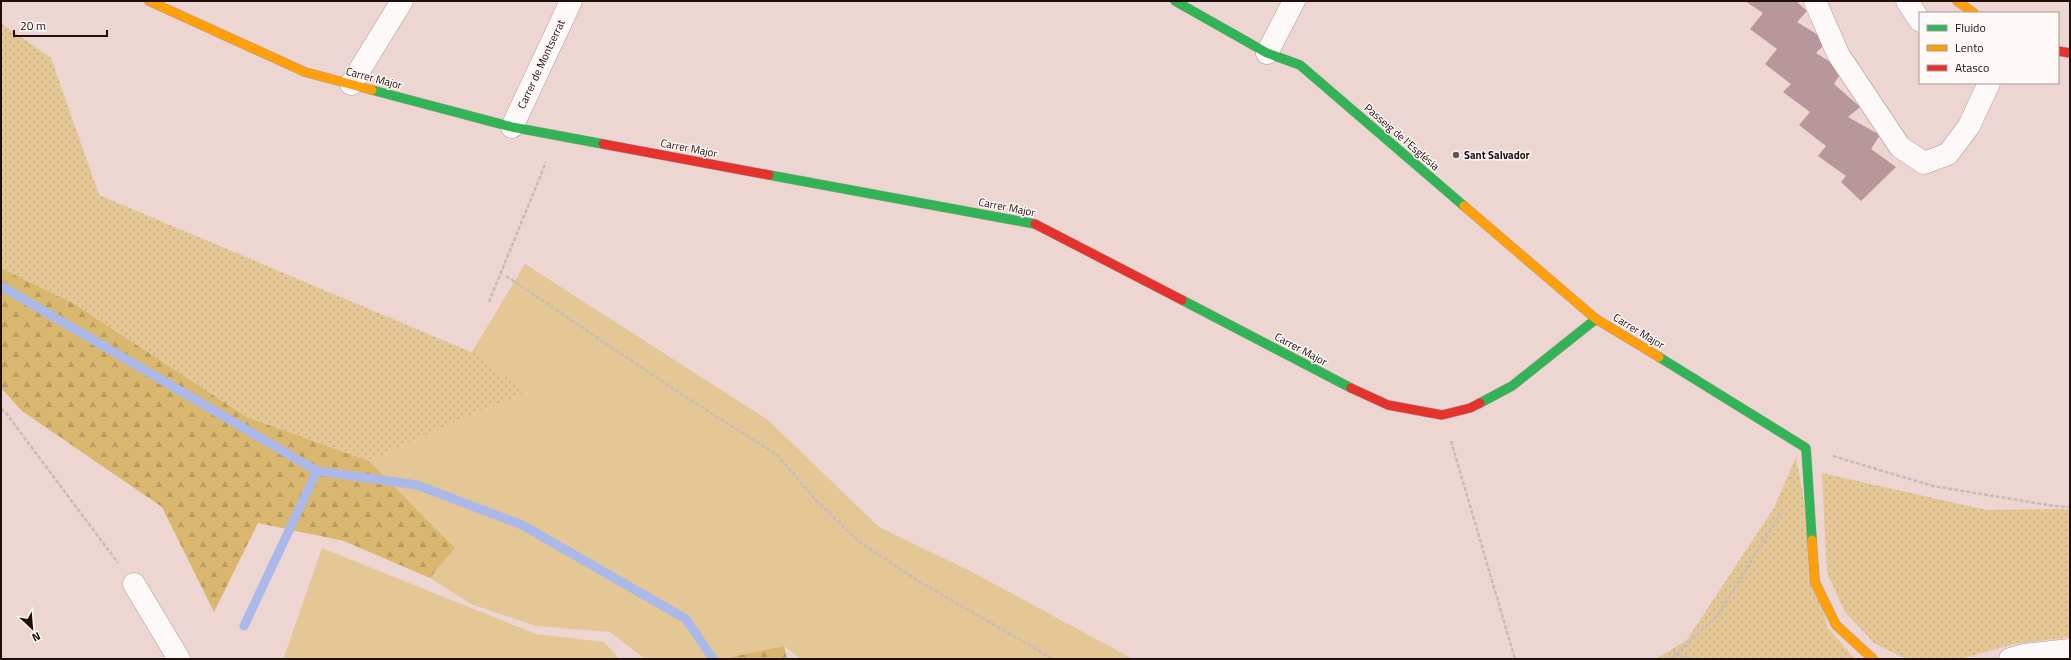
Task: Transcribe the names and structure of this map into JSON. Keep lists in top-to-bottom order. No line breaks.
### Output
{"streets":{"street":["Carrer de Montserrat","Carrer Major","Passeig de l'Església"]},"crossings":[["Carrer de Montserrat","Carrer Major"],["Carrer Major","Passeig de l'Església"]],"places":["Sant Salvador"],"legend":["Fluido","Lento","Atasco"],"scale_bar":"20 m","north":"bottom right"}
